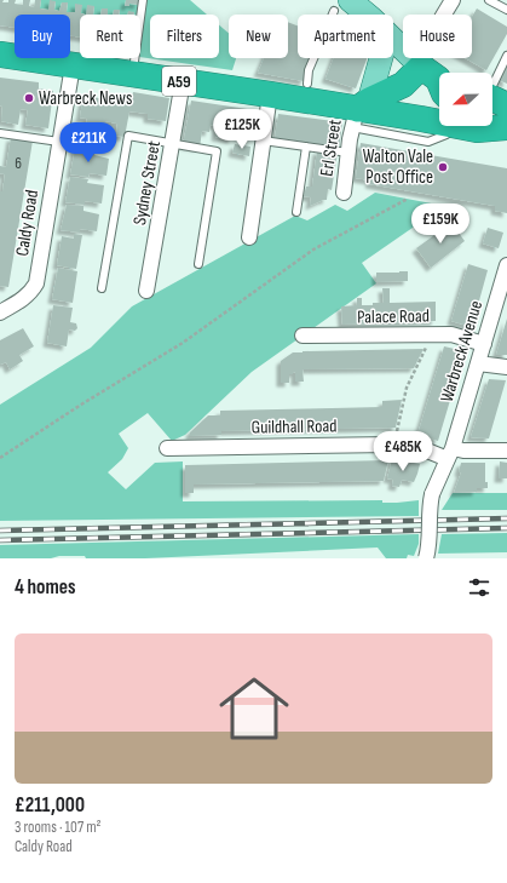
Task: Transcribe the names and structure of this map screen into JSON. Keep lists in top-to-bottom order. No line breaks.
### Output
{"streets":{"highway":["A59"],"street":["Erl Street","Sydney Street","Caldy Road","Palace Road","Warbreck Avenue","Guildhall Road"]},"crossings":[["A59","Erl Street"],["A59","Sydney Street"],["A59","Caldy Road"],["Palace Road","Warbreck Avenue"],["Warbreck Avenue","Guildhall Road"]],"places":["Warbreck News","Walton Vale Post Office"],"house_numbers":["6"],"north":"left","page":{"chip":["Buy","Rent","Filters","New","Apartment","House"],"price":["£125K","£211K","£159K","£485K"],"heading":"4 homes","list":[{"name":"£211,000","note":"3 rooms · 107 m² · Caldy Road"}]}}
